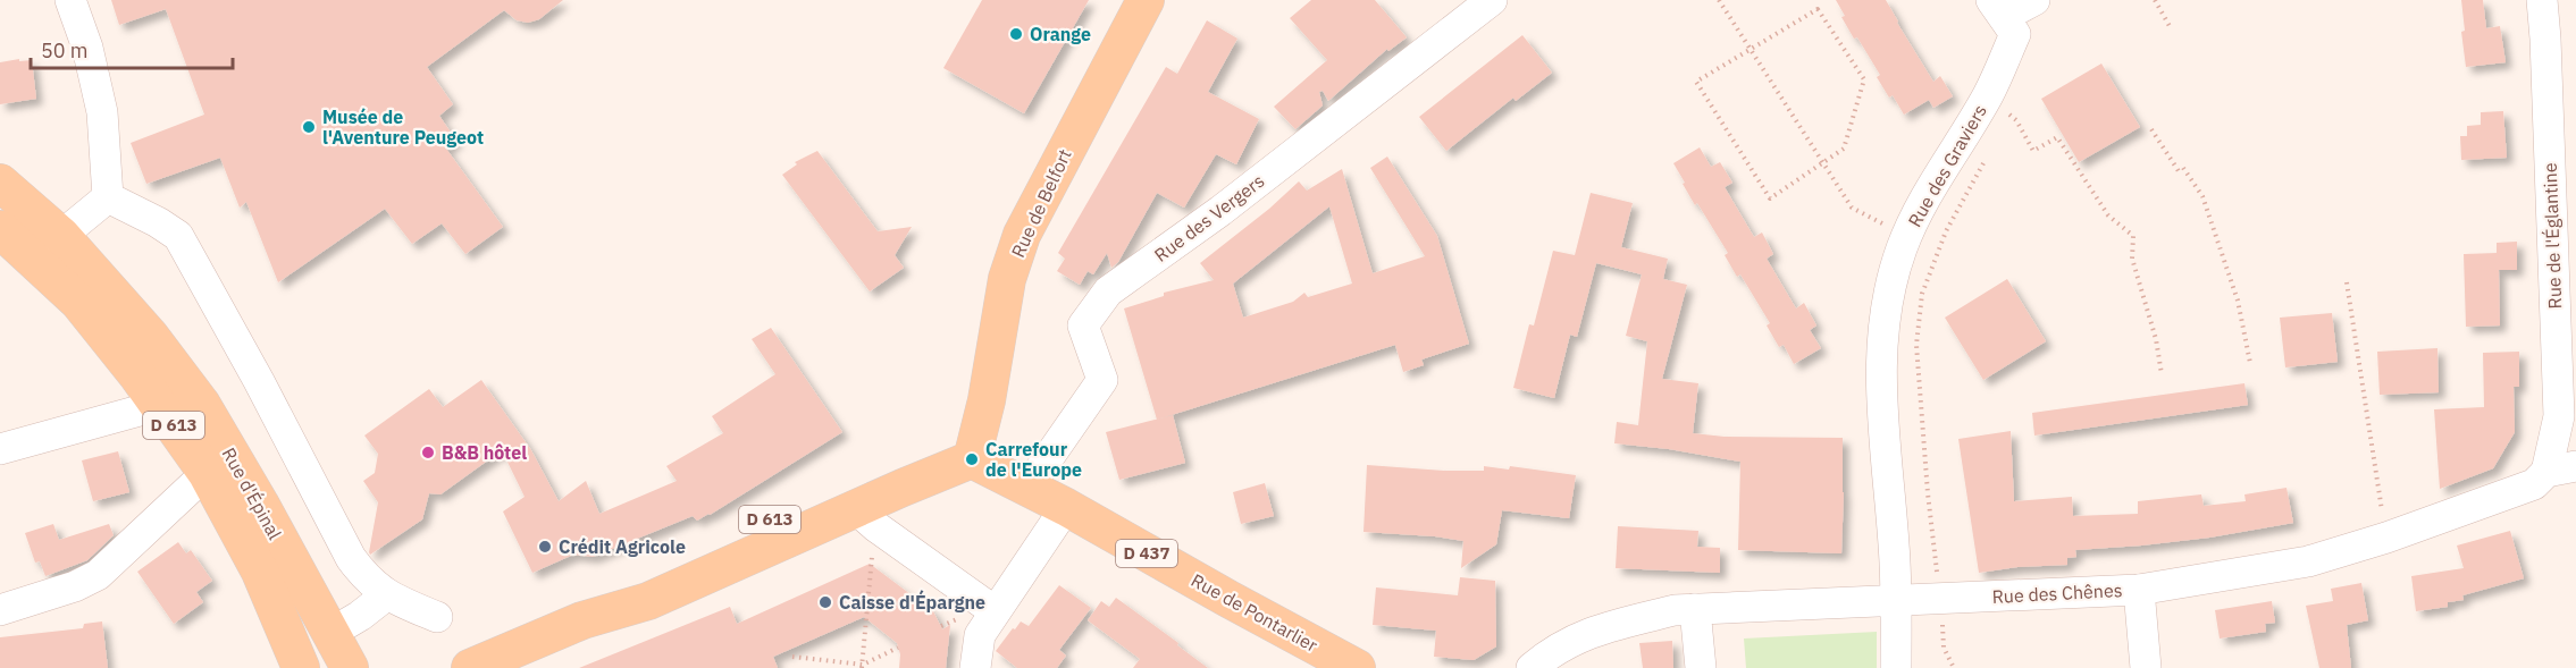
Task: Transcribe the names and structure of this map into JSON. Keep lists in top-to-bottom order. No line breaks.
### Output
{"streets":{"main road":["Rue de Belfort","D 613","Rue d'Épinal","D 437","Rue de Pontarlier"],"street":["Rue des Graviers","Rue des Vergers","Rue de l'Églantine","Rue des Chênes"]},"crossings":[["Rue des Graviers","Rue des Chênes"],["Rue de Belfort","D 613"],["Rue de Belfort","Rue de Pontarlier"],["Rue des Vergers","Rue de Pontarlier"],["Rue de l'Églantine","Rue des Chênes"],["D 613","Rue de Pontarlier"]],"places":["Orange","Musée de l'Aventure Peugeot","B&B hôtel","Carrefour de l'Europe","Crédit Agricole","Caisse d'Épargne"],"scale_bar":"50 m"}
